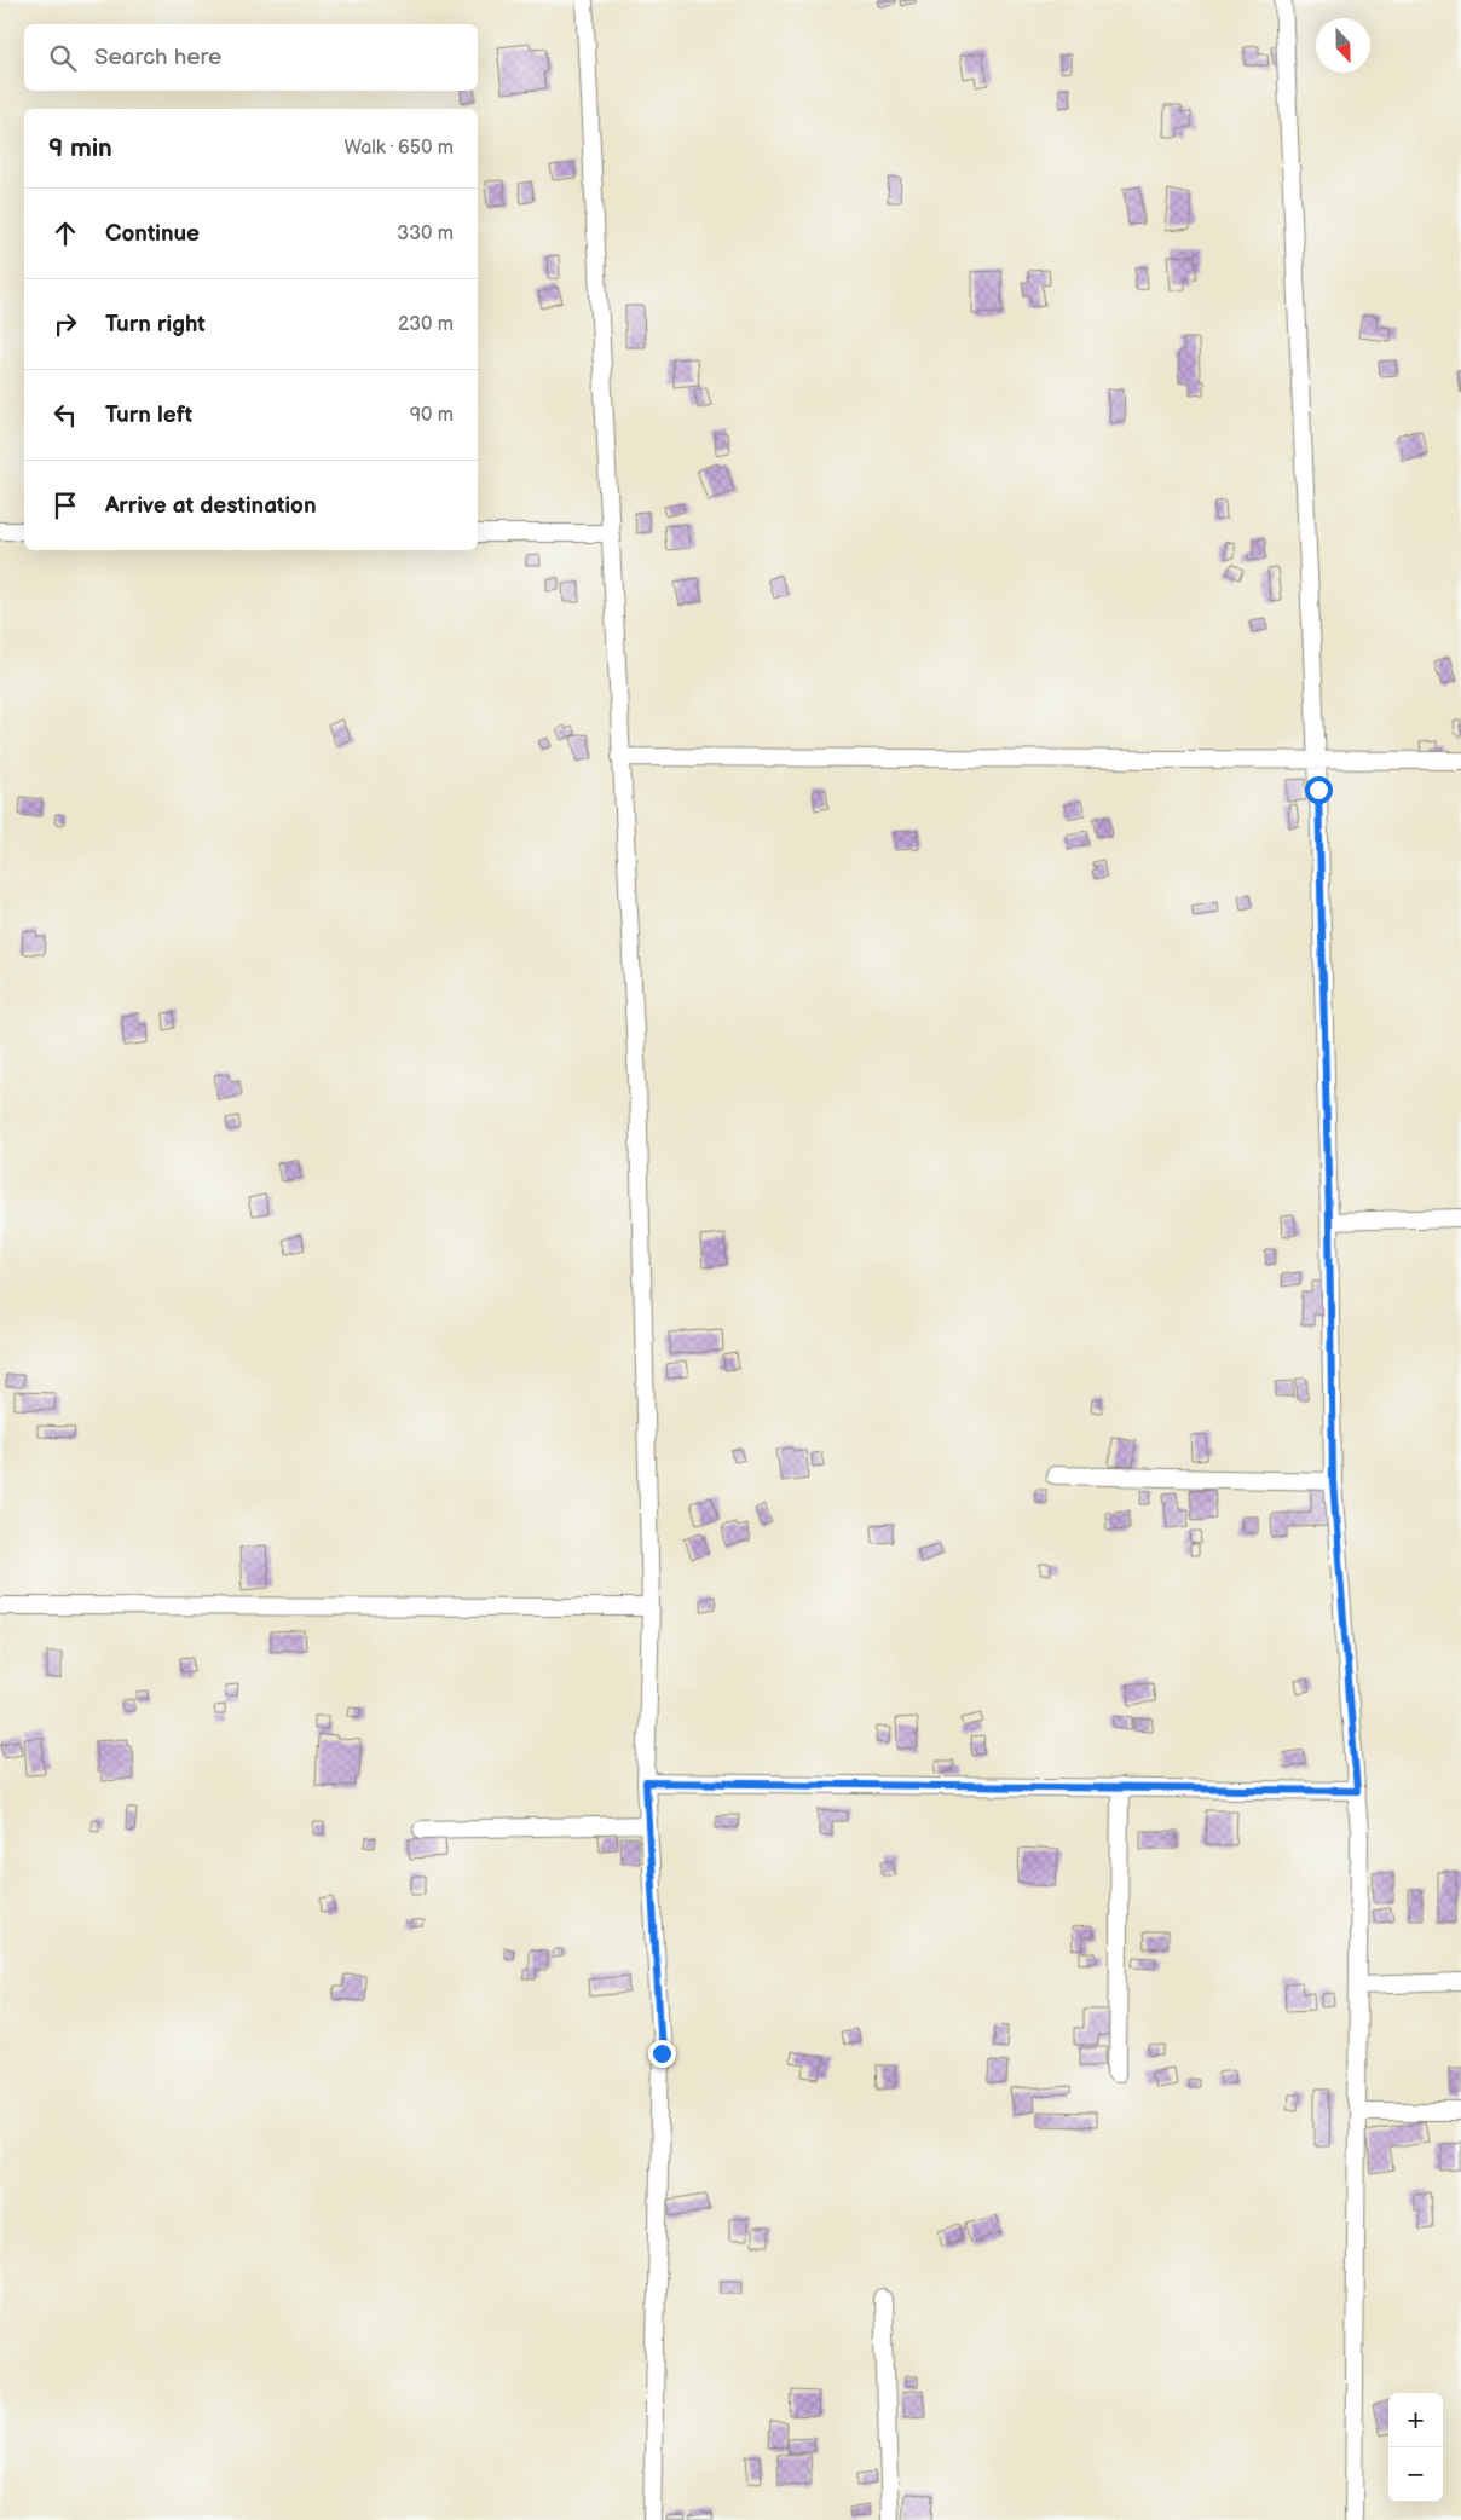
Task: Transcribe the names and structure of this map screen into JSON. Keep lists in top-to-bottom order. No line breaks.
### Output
{"north":"bottom","page":{"search":"Search here","heading":["9 min","Walk · 650 m"],"list":[["Continue","330 m"],["Turn right","230 m"],["Turn left","90 m"],"Arrive at destination"],"map_buttons":["+","−"]}}
